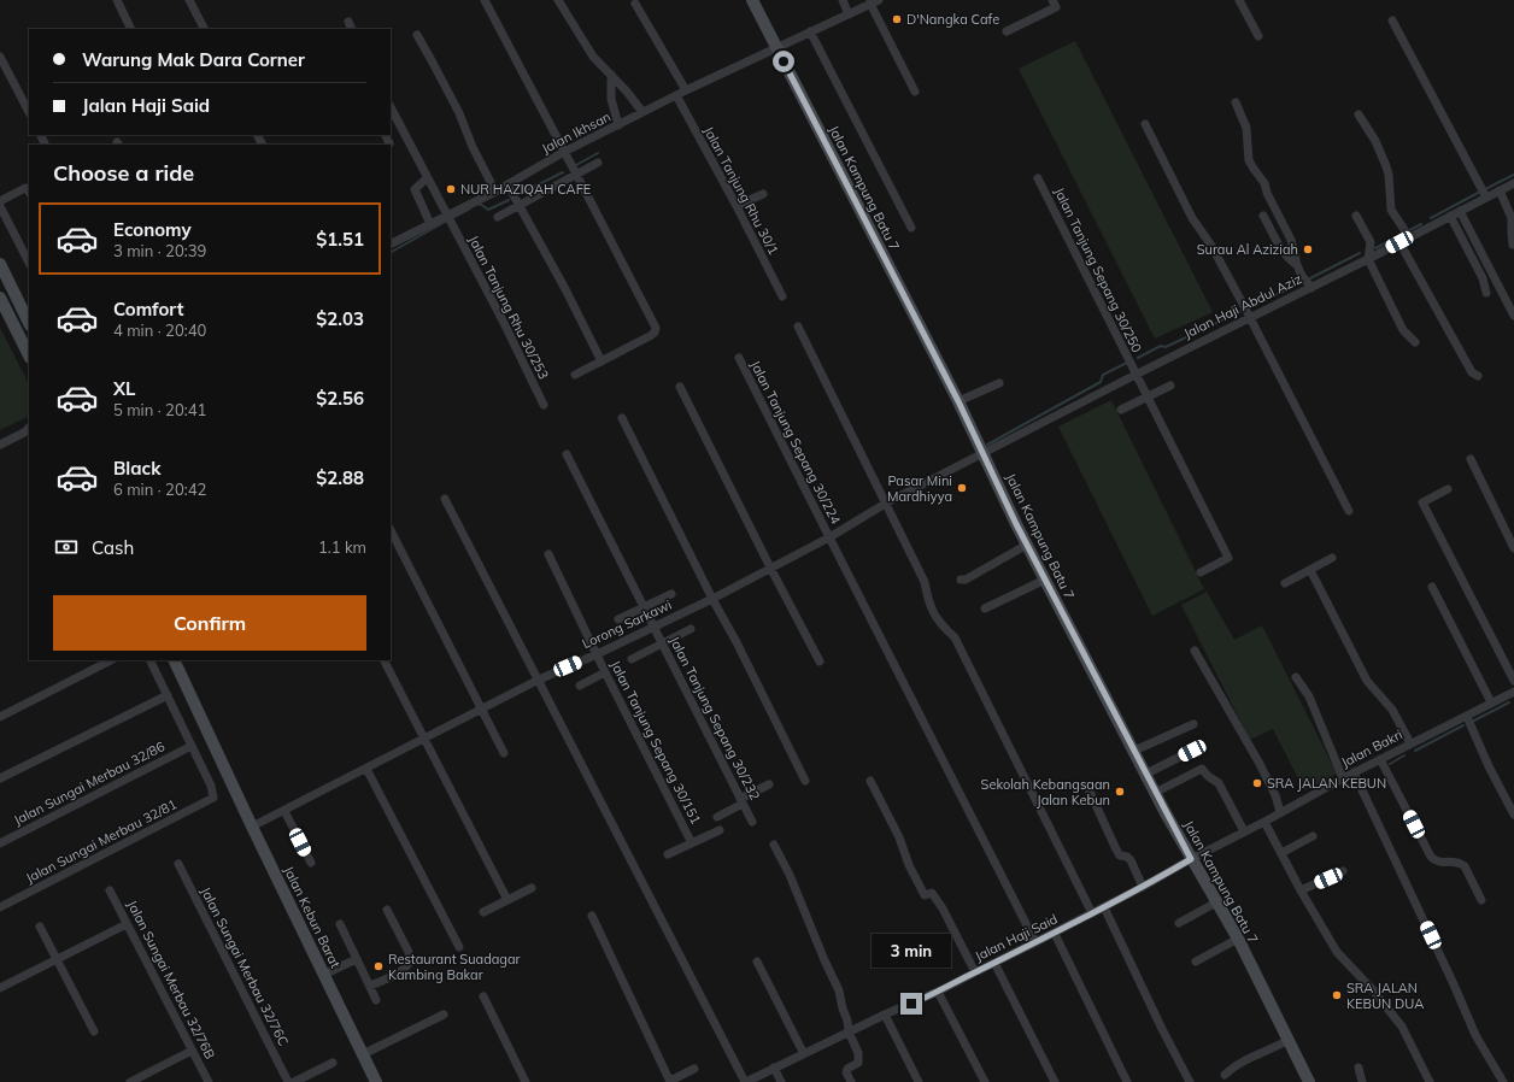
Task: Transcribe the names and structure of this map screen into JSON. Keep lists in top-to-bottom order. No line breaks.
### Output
{"streets":{"street":["Jalan Ikhsan","Jalan Kampung Batu 7","Jalan Tanjung Rhu 30/1","Jalan Tanjung Sepang 30/250","Jalan Haji Abdul Aziz","Jalan Tanjung Rhu 30/253","Jalan Tanjung Sepang 30/224","Lorong Sarkawi","Jalan Tanjung Sepang 30/232","Jalan Tanjung Sepang 30/151","Jalan Bakri","Jalan Sungai Merbau 32/86","Jalan Sungai Merbau 32/81","Jalan Kebun Barat","Jalan Haji Said","Jalan Sungai Merbau 32/76C","Jalan Sungai Merbau 32/76B"]},"crossings":[["Jalan Ikhsan","Jalan Kampung Batu 7"],["Jalan Ikhsan","Jalan Tanjung Rhu 30/1"],["Jalan Ikhsan","Jalan Tanjung Rhu 30/253"],["Jalan Kampung Batu 7","Jalan Haji Abdul Aziz"],["Jalan Kampung Batu 7","Lorong Sarkawi"],["Jalan Kampung Batu 7","Jalan Bakri"],["Jalan Kampung Batu 7","Jalan Haji Said"],["Jalan Tanjung Sepang 30/250","Jalan Haji Abdul Aziz"],["Jalan Haji Abdul Aziz","Lorong Sarkawi"],["Jalan Tanjung Sepang 30/224","Lorong Sarkawi"],["Jalan Tanjung Sepang 30/224","Jalan Haji Said"],["Lorong Sarkawi","Jalan Tanjung Sepang 30/232"],["Lorong Sarkawi","Jalan Tanjung Sepang 30/151"],["Lorong Sarkawi","Jalan Kebun Barat"],["Jalan Bakri","Jalan Haji Said"],["Jalan Sungai Merbau 32/86","Jalan Sungai Merbau 32/81"]],"places":["D'Nangka Cafe","NUR HAZIQAH CAFE","Surau Al Aziziah","Pasar Mini Mardhiyya","SRA JALAN KEBUN","Sekolah Kebangsaan Jalan Kebun","Restaurant Suadagar Kambing Bakar","SRA JALAN KEBUN DUA"],"page":{"banner":["Warung Mak Dara Corner","Jalan Haji Said"],"heading":"Choose a ride","list":[{"name":"Economy","note":"3 min · 20:39","value":"$1.51"},{"name":"Comfort","note":"4 min · 20:40","value":"$2.03"},{"name":"XL","note":"5 min · 20:41","value":"$2.56"},{"name":"Black","note":"6 min · 20:42","value":"$2.88"}],"pay":["Cash","1.1 km"],"buttons":"Confirm","bubble":"3 min"}}
